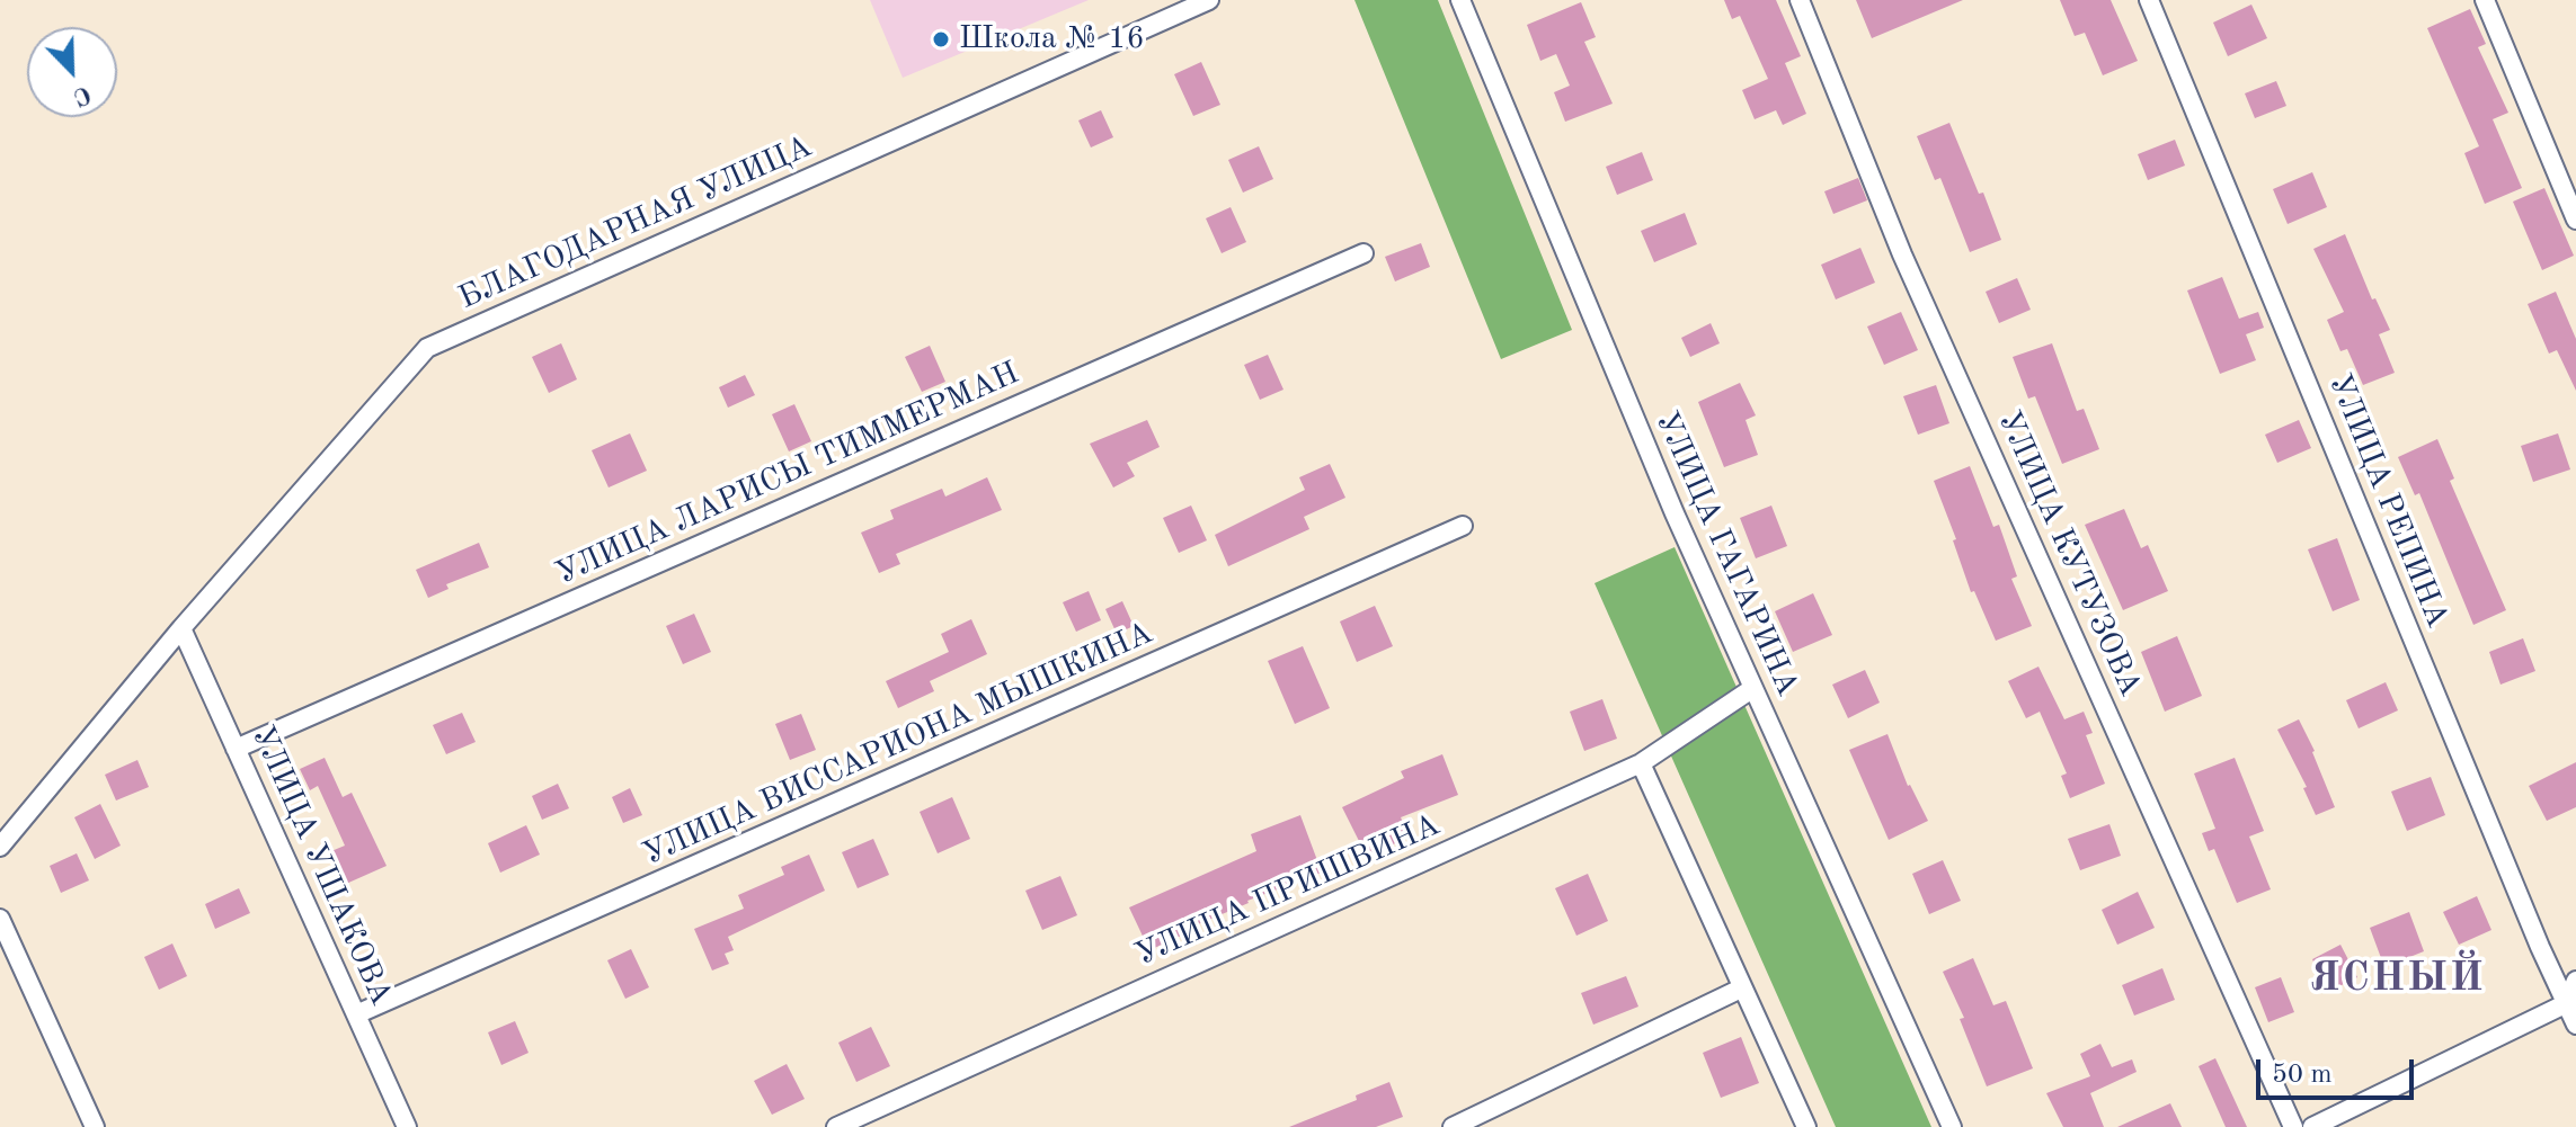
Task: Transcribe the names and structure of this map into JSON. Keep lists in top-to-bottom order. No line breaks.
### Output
{"streets":{"street":["БЛАГОДАРНАЯ УЛИЦА","УЛИЦА ЛАРИСЫ ТИММЕРМАН","УЛИЦА РЕПИНА","УЛИЦА ГАГАРИНА","УЛИЦА КУТУЗОВА","УЛИЦА ВИССАРИОНА МЫШКИНА","УЛИЦА УШАКОВА","УЛИЦА ПРИШВИНА"]},"crossings":[["БЛАГОДАРНАЯ УЛИЦА","УЛИЦА УШАКОВА"],["УЛИЦА ЛАРИСЫ ТИММЕРМАН","УЛИЦА УШАКОВА"],["УЛИЦА ГАГАРИНА","УЛИЦА ПРИШВИНА"],["УЛИЦА ВИССАРИОНА МЫШКИНА","УЛИЦА УШАКОВА"]],"districts":["ЯСНЫЙ"],"places":["Школа № 16"],"scale_bar":"50 m","north":"bottom right"}
